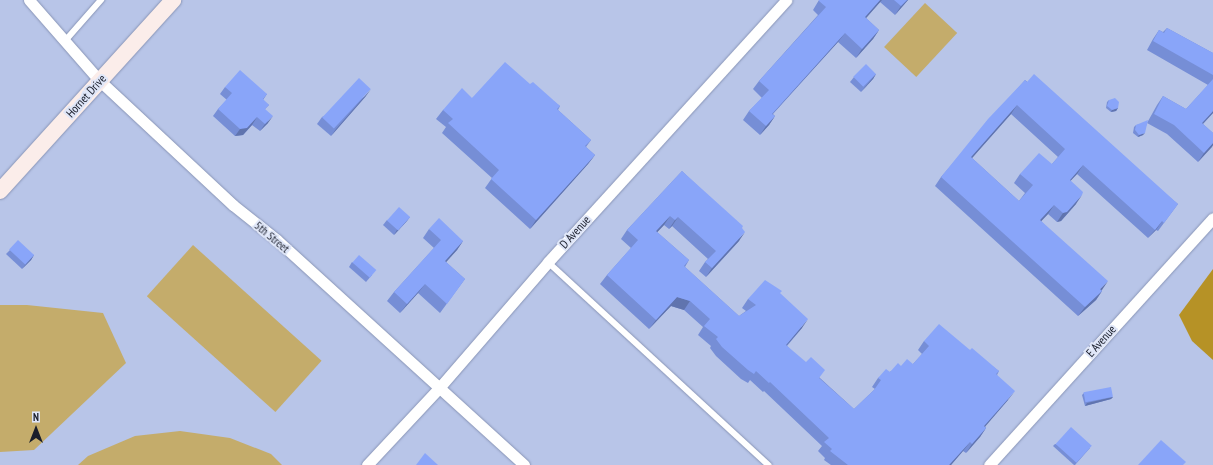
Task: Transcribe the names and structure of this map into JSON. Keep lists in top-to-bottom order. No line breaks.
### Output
{"streets":{"main road":["Hornet Drive"],"street":["D Avenue","5th Street","E Avenue"]},"crossings":[["Hornet Drive","5th Street"],["D Avenue","5th Street"]],"north":"top"}
